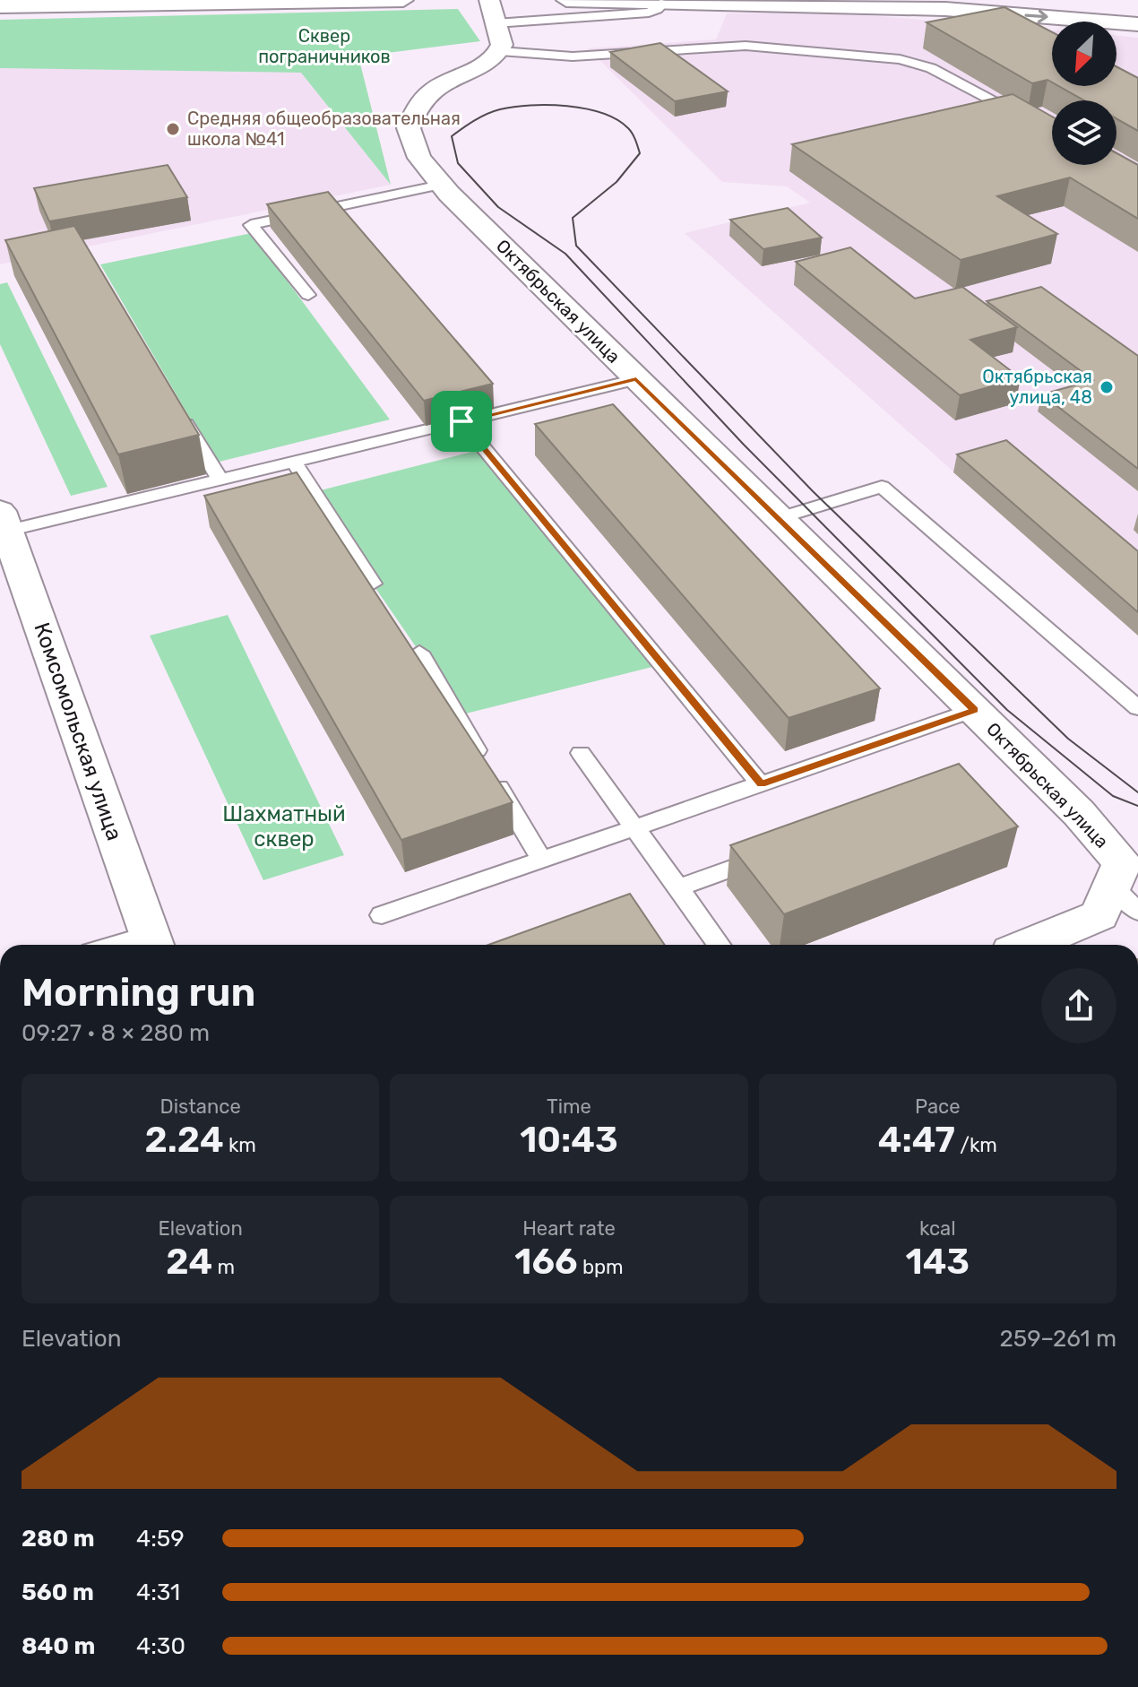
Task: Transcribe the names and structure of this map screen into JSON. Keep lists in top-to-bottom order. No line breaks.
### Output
{"streets":{"street":["Октябрьская улица","Комсомольская улица"]},"parks":["Сквер пограничников","Шахматный сквер"],"places":["Средняя общеобразовательная школа №41","Октябрьская улица, 48"],"north":"bottom left","page":{"heading":["Morning run","09:27 · 8 × 280 m"],"stats":[["Distance","2.24 km"],["Time","10:43"],["Pace","4:47 /km"],["Elevation","24 m"],["Heart rate","166 bpm"],["kcal","143"]],"chart":["Elevation","259–261 m"],"list":[{"name":"280 m","note":"4:59"},{"name":"560 m","note":"4:31"},{"name":"840 m","note":"4:30"}]}}
